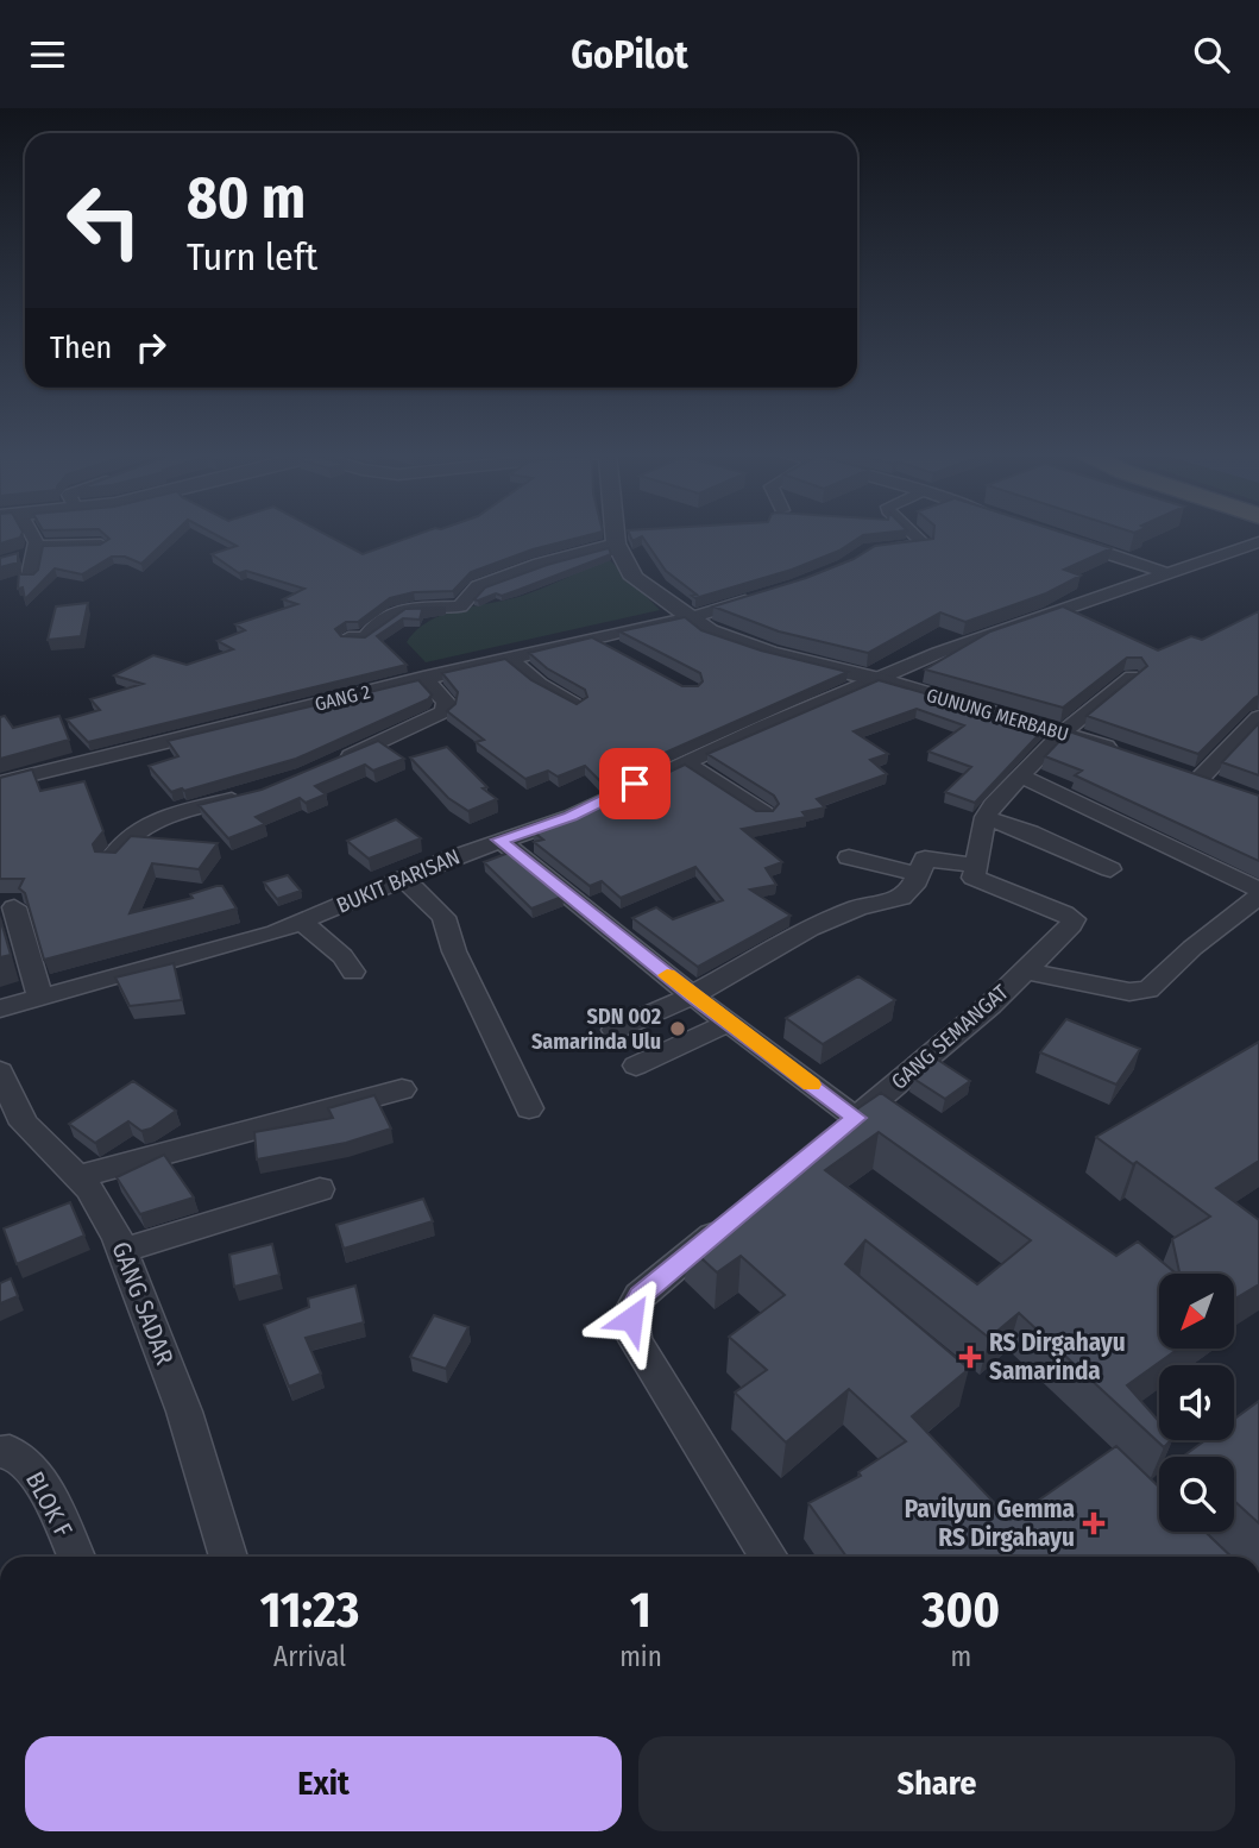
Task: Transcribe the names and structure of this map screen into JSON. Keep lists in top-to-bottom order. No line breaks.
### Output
{"streets":{"street":["GANG 2","GUNUNG MERBABU","BUKIT BARISAN","GANG SEMANGAT","GANG SADAR","BLOK F"]},"crossings":[["GANG 2","GUNUNG MERBABU"],["GUNUNG MERBABU","BUKIT BARISAN"]],"places":{"other":["SDN 002 Samarinda Ulu"],"health":["RS Dirgahayu Samarinda","Pavilyun Gemma RS Dirgahayu"]},"north":"bottom left","page":{"header":"GoPilot","turn":["80 m","Turn left"],"then":"Then","eta":["11:23","Arrival","1","min","300","m"],"buttons":["Exit","Share"]}}
